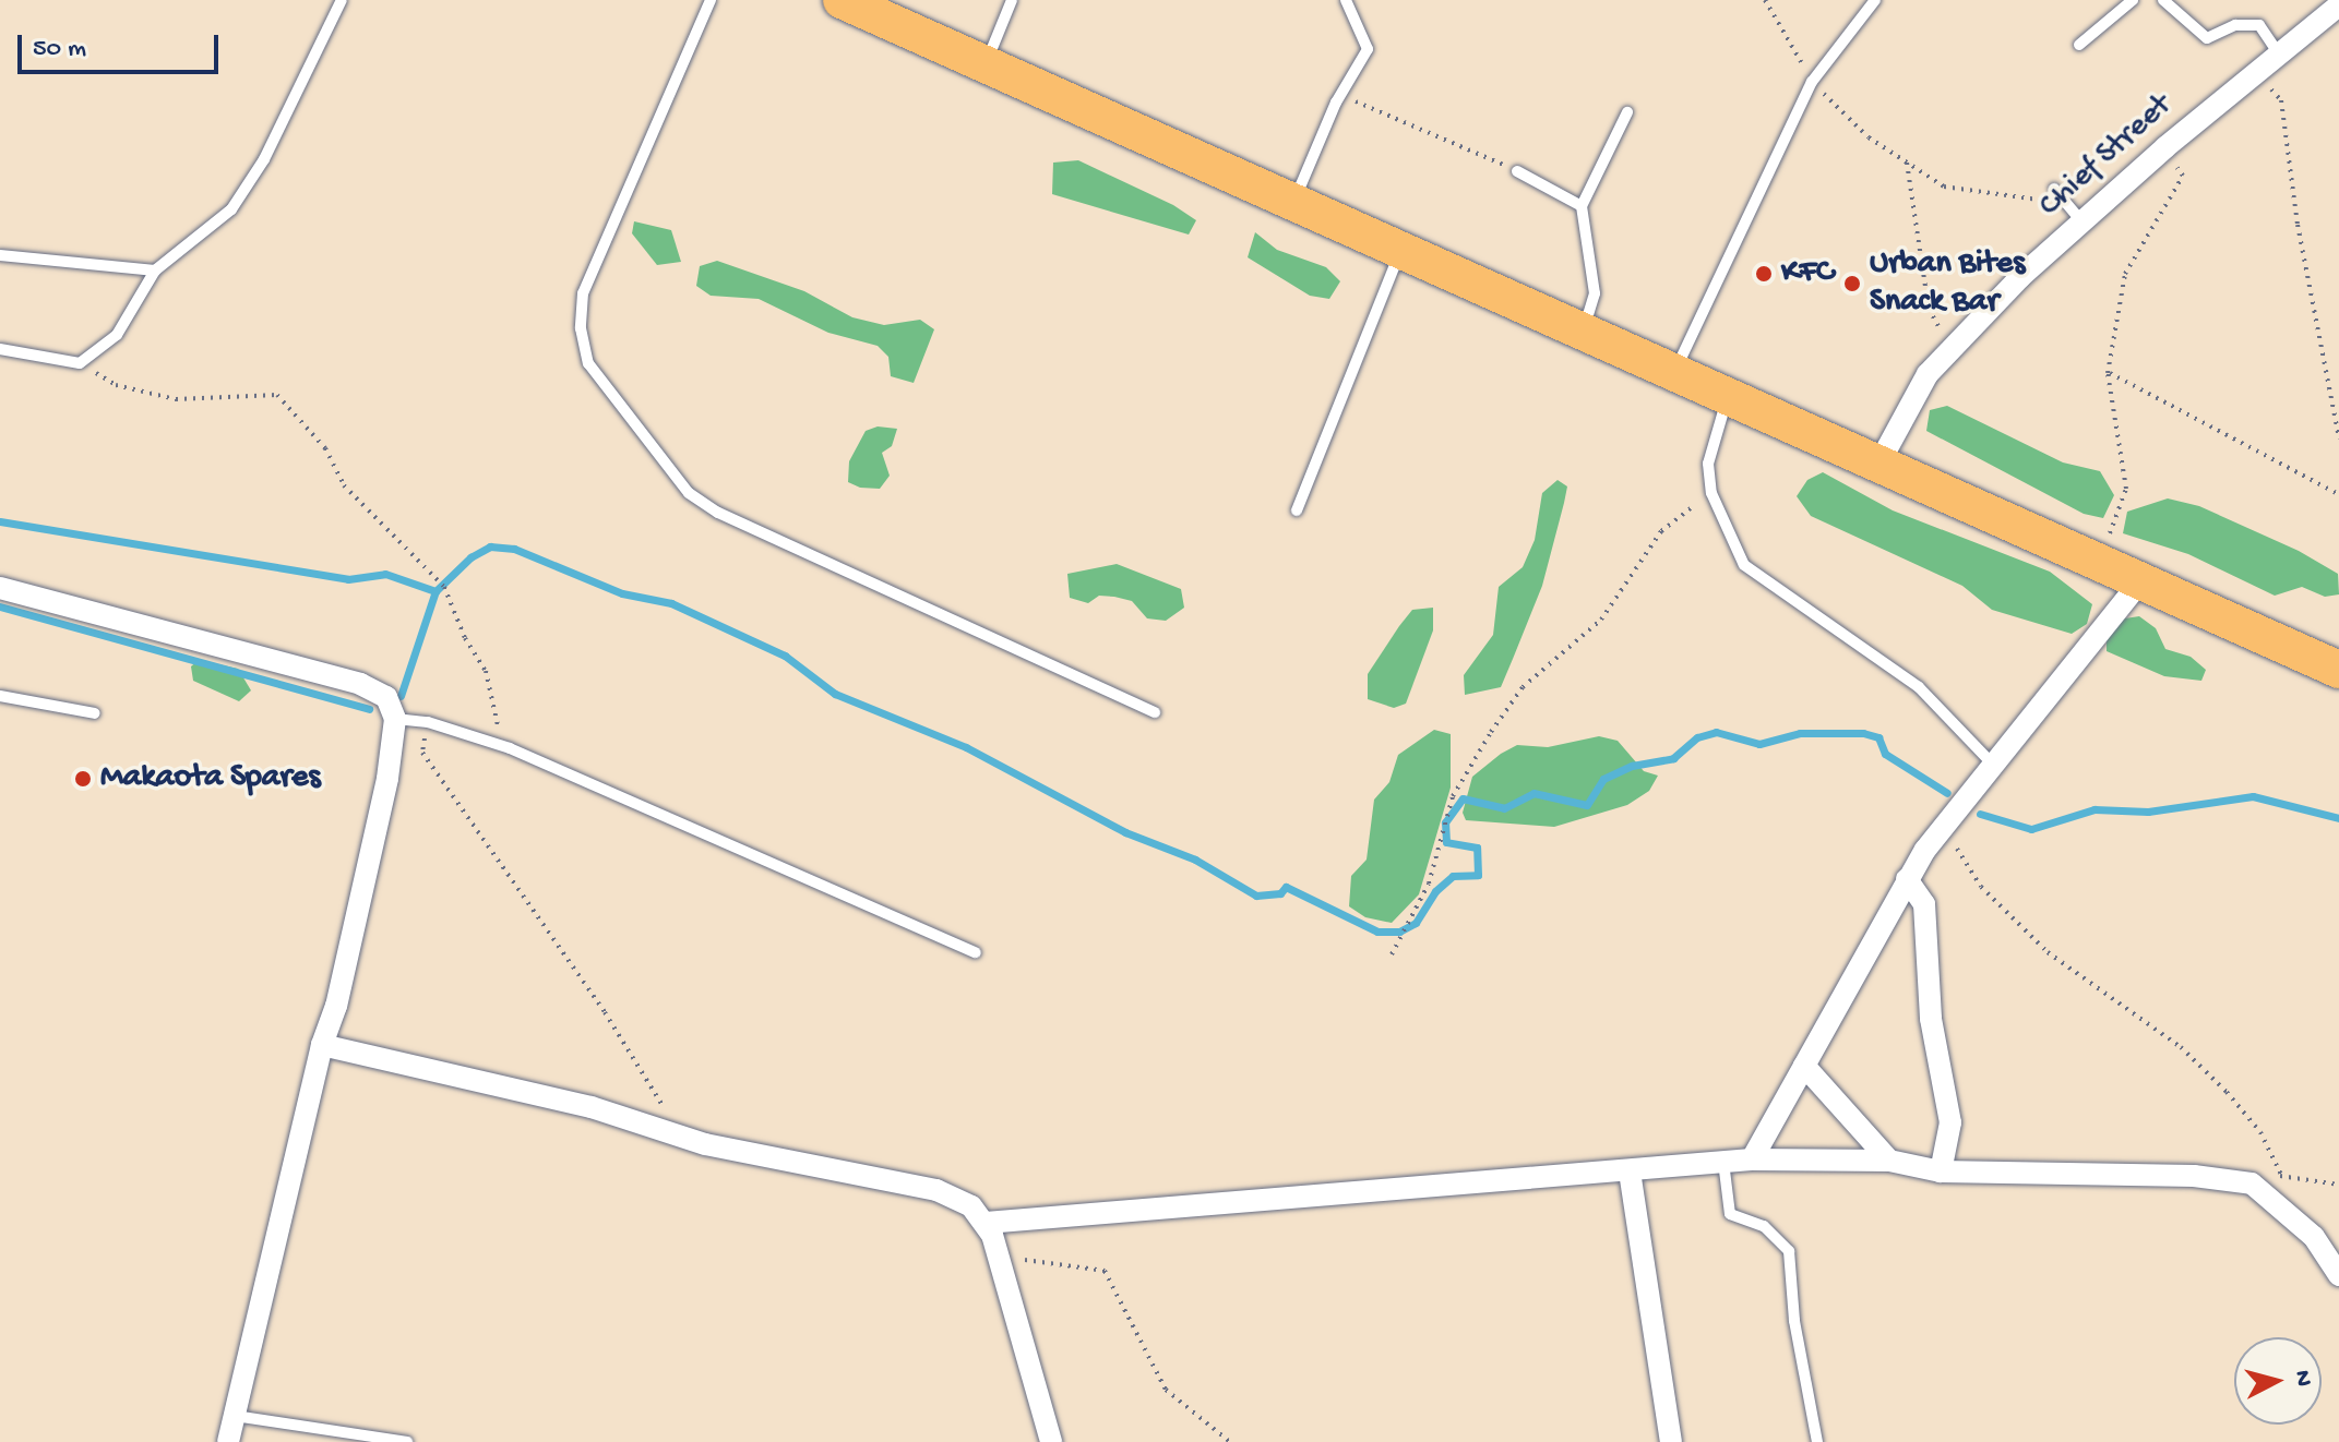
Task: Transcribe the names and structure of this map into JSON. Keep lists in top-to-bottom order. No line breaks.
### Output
{"streets":{"street":["Chief Street"]},"places":["KFC","Urban Bites Snack Bar","Makaota Spares"],"scale_bar":"50 m","north":"right"}
